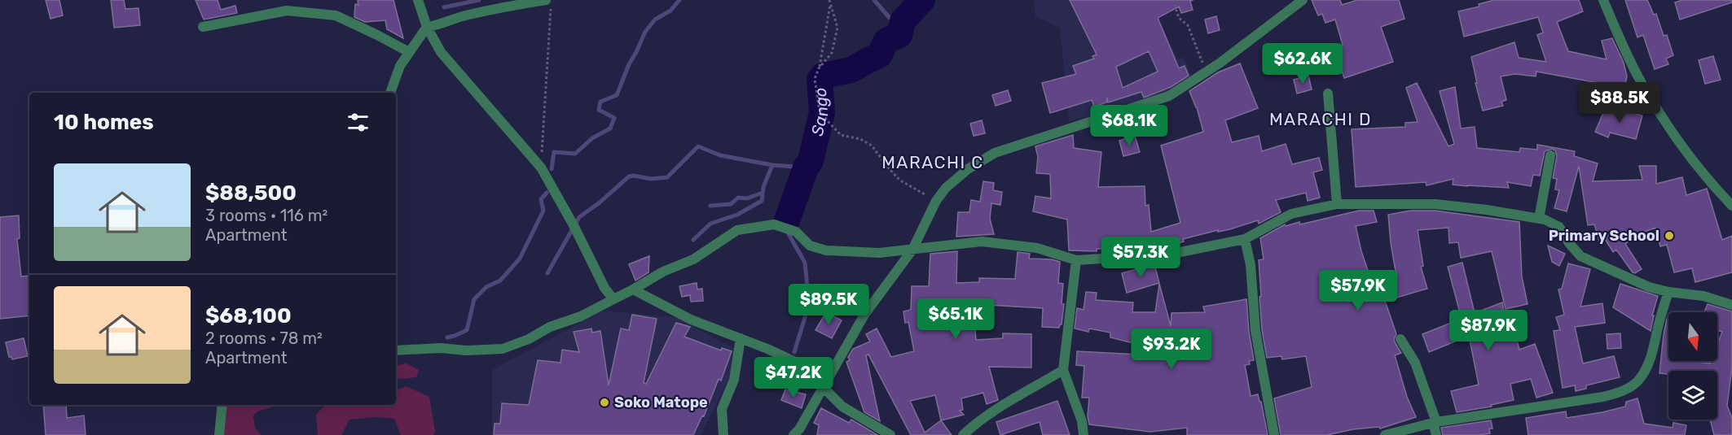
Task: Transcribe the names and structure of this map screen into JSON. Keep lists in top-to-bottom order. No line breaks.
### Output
{"districts":["MARACHI D","MARACHI C"],"water":["Sango"],"places":["Primary School","Soko Matope"],"north":"bottom","page":{"price":["$62.6K","$88.5K","$68.1K","$57.3K","$57.9K","$89.5K","$65.1K","$87.9K","$93.2K","$47.2K"],"heading":"10 homes","list":[{"name":"$88,500","note":"3 rooms · 116 m² · Apartment"},{"name":"$68,100","note":"2 rooms · 78 m² · Apartment"}]}}
